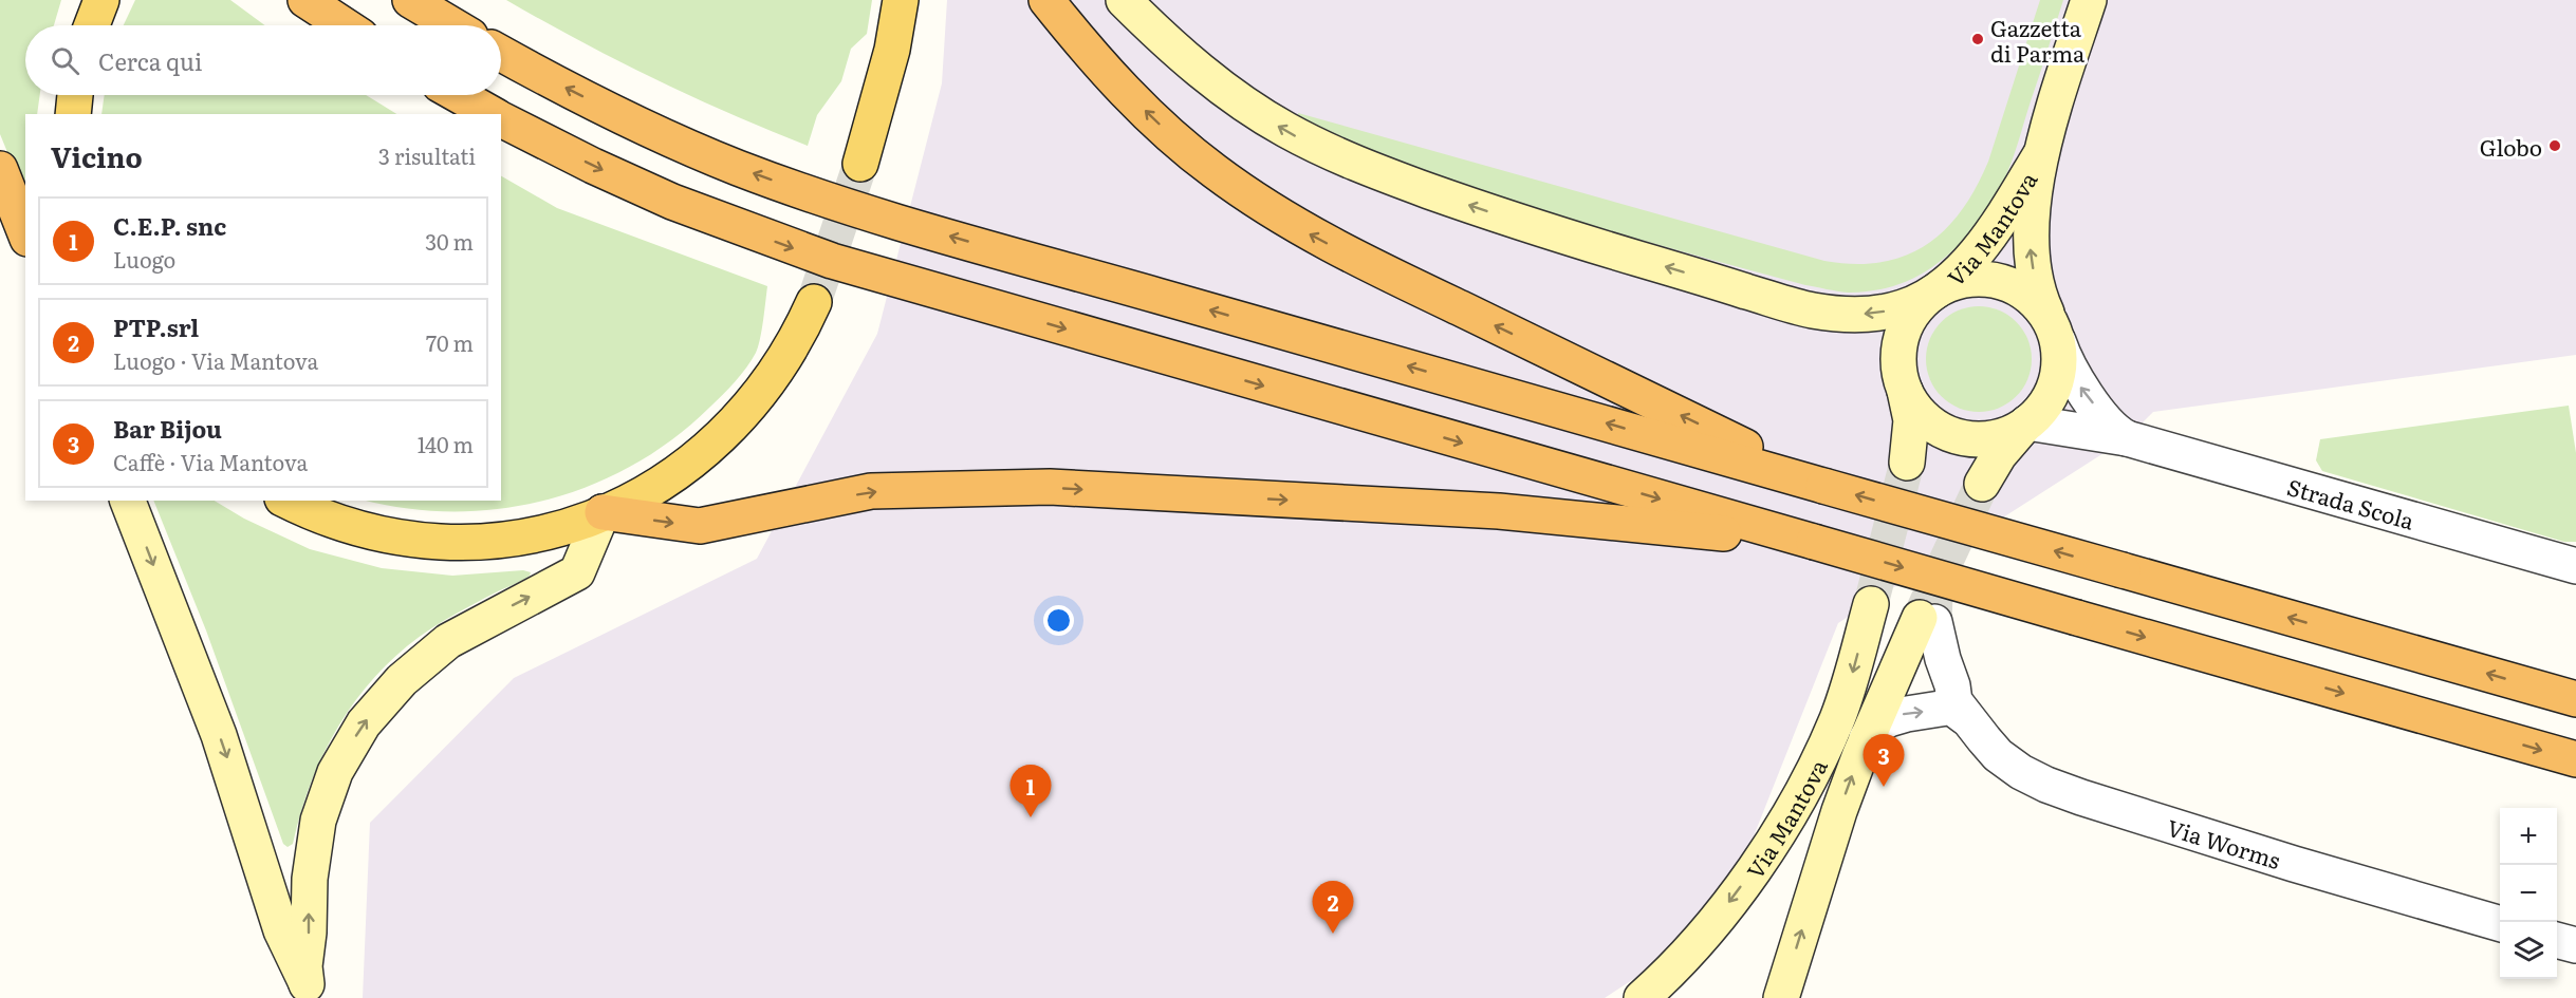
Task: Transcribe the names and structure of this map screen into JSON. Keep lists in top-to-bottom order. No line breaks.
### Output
{"streets":{"main road":["Via Mantova"],"street":["Strada Scola","Via Worms"]},"crossings":[["Via Mantova","Strada Scola"]],"places":["Gazzetta di Parma","Globo"],"page":{"search":"Cerca qui","heading":["Vicino","3 risultati"],"list":[{"mark":"1","name":"C.E.P. snc","note":"Luogo","value":"30 m"},{"mark":"2","name":"PTP.srl","note":"Luogo · Via Mantova","value":"70 m"},{"mark":"3","name":"Bar Bijou","note":"Caffè · Via Mantova","value":"140 m"}],"pins":["3","1","2"],"map_buttons":["+","−"]}}
